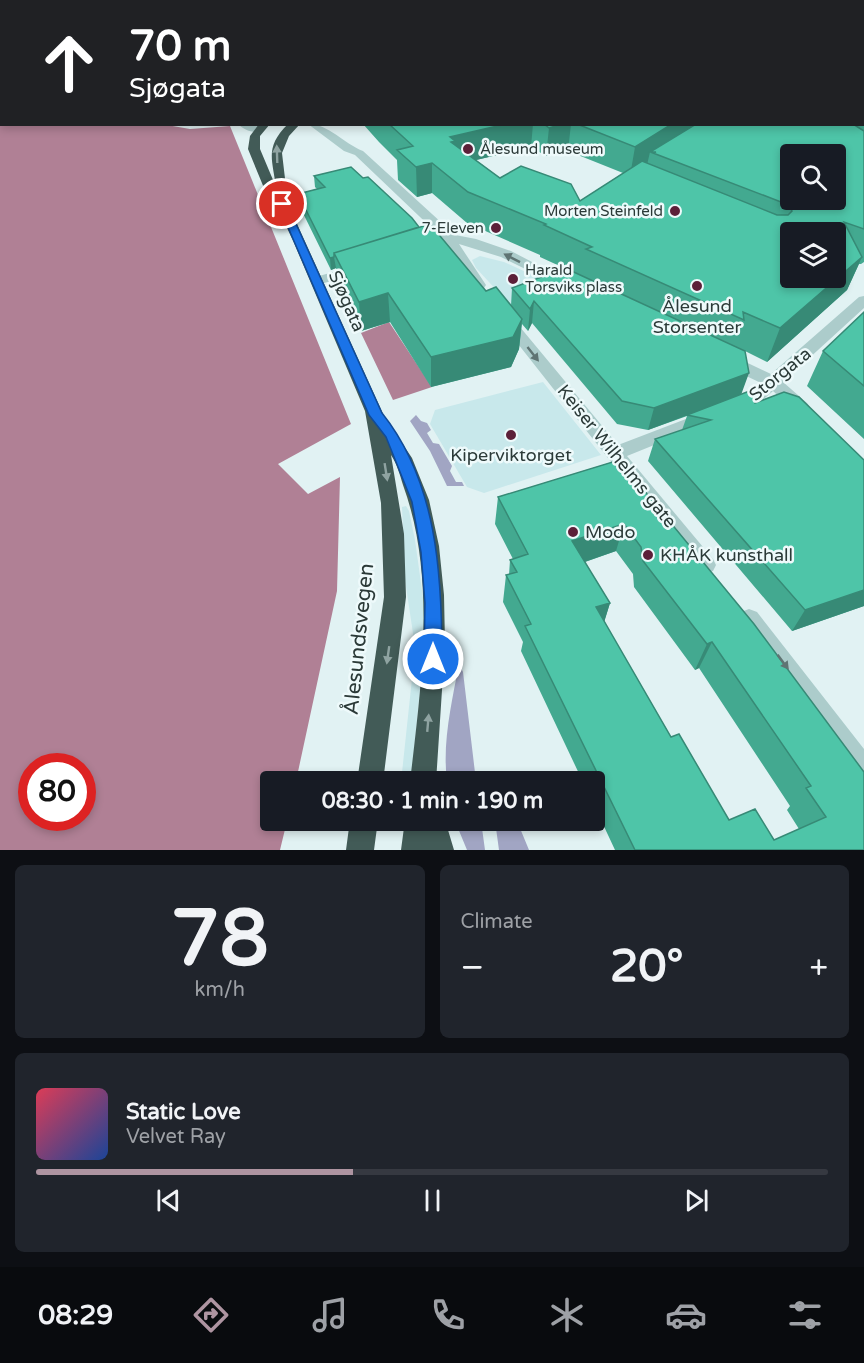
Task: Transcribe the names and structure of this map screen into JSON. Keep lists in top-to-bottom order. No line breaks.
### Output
{"streets":{"highway":["Sjøgata","Ålesundsvegen"],"street":["Storgata","Keiser Wilhelms gate"]},"crossings":[["Sjøgata","Ålesundsvegen"],["Storgata","Keiser Wilhelms gate"]],"one_way":["Keiser Wilhelms gate"],"places":["Ålesund museum","Morten Steinfeld","7-Eleven","Harald Torsviks plass","Ålesund Storsenter","Kiperviktorget","Modo","KHÅK kunsthall"],"page":{"turn":["70 m","Sjøgata"],"limit":"80","trip":"08:30 · 1 min · 190 m","tile":[["78","km/h"],"Climate"],"heat":["−","20°","+"],"song":["Static Love","Velvet Ray"],"tabs":"08:29"}}
